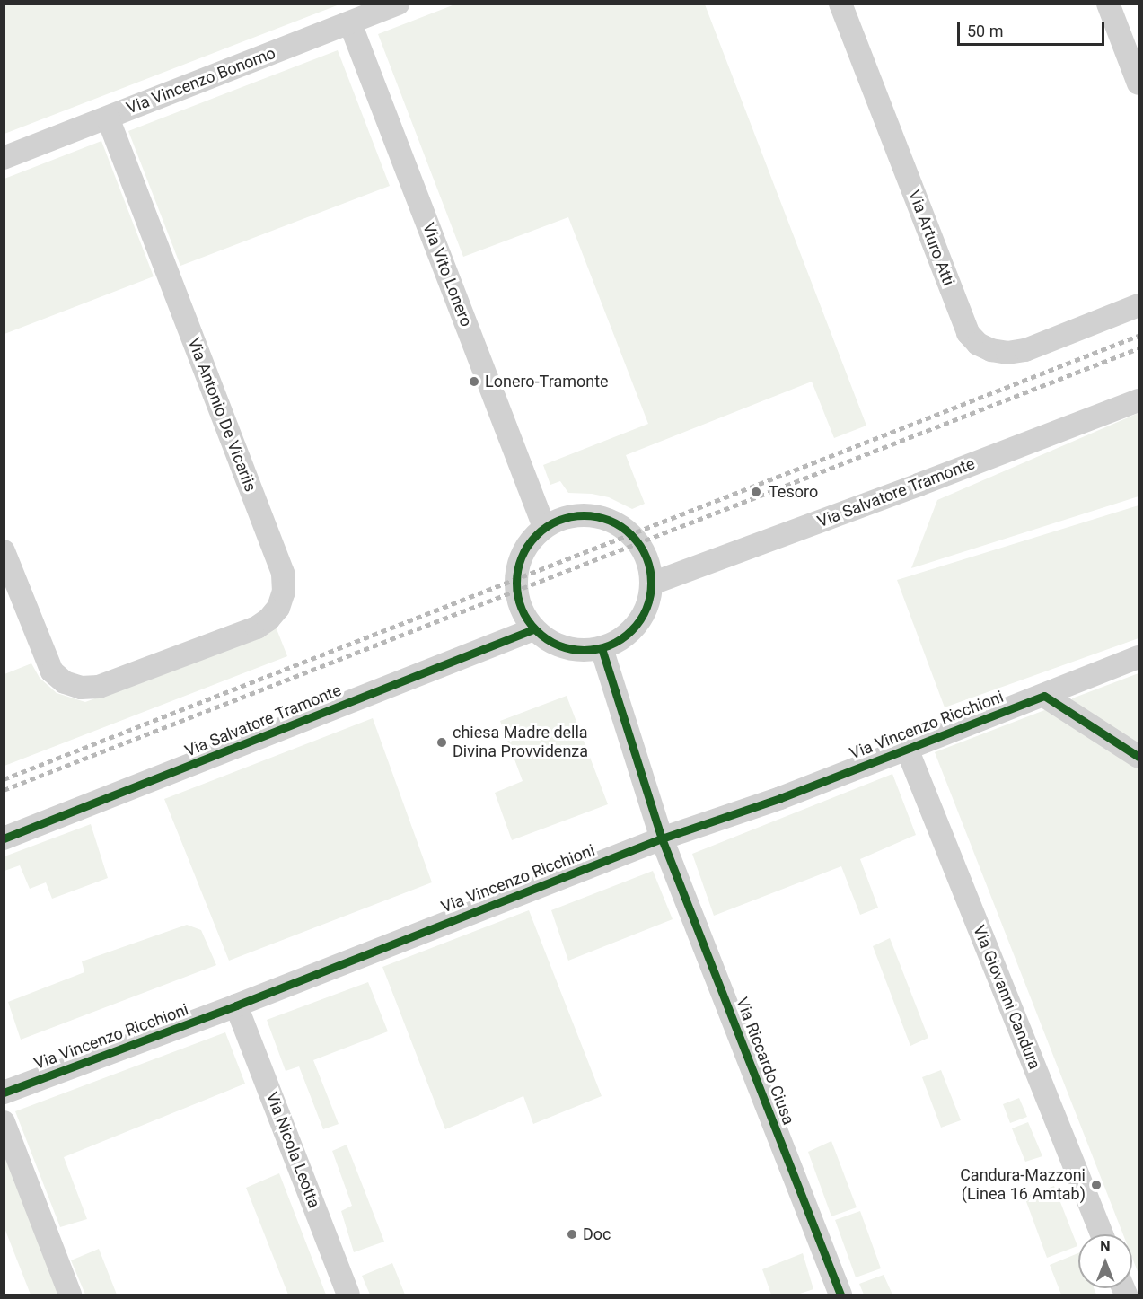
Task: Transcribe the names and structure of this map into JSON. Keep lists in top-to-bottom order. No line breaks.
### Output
{"streets":{"street":["Via Vincenzo Bonomo","Via Arturo Atti","Via Vito Lonero","Via Antonio De Vicariis","Via Salvatore Tramonte","Via Vincenzo Ricchioni","Via Giovanni Candura","Via Riccardo Ciusa","Via Nicola Leotta"]},"crossings":[["Via Vincenzo Bonomo","Via Vito Lonero"],["Via Vincenzo Bonomo","Via Antonio De Vicariis"],["Via Vito Lonero","Via Salvatore Tramonte"],["Via Vito Lonero","Via Riccardo Ciusa"],["Via Salvatore Tramonte","Via Riccardo Ciusa"],["Via Vincenzo Ricchioni","Via Giovanni Candura"],["Via Vincenzo Ricchioni","Via Riccardo Ciusa"],["Via Vincenzo Ricchioni","Via Nicola Leotta"]],"places":["Lonero-Tramonte","Tesoro","chiesa Madre della Divina Provvidenza","Candura-Mazzoni (Linea 16 Amtab)","Doc"],"scale_bar":"50 m","north":"top"}
